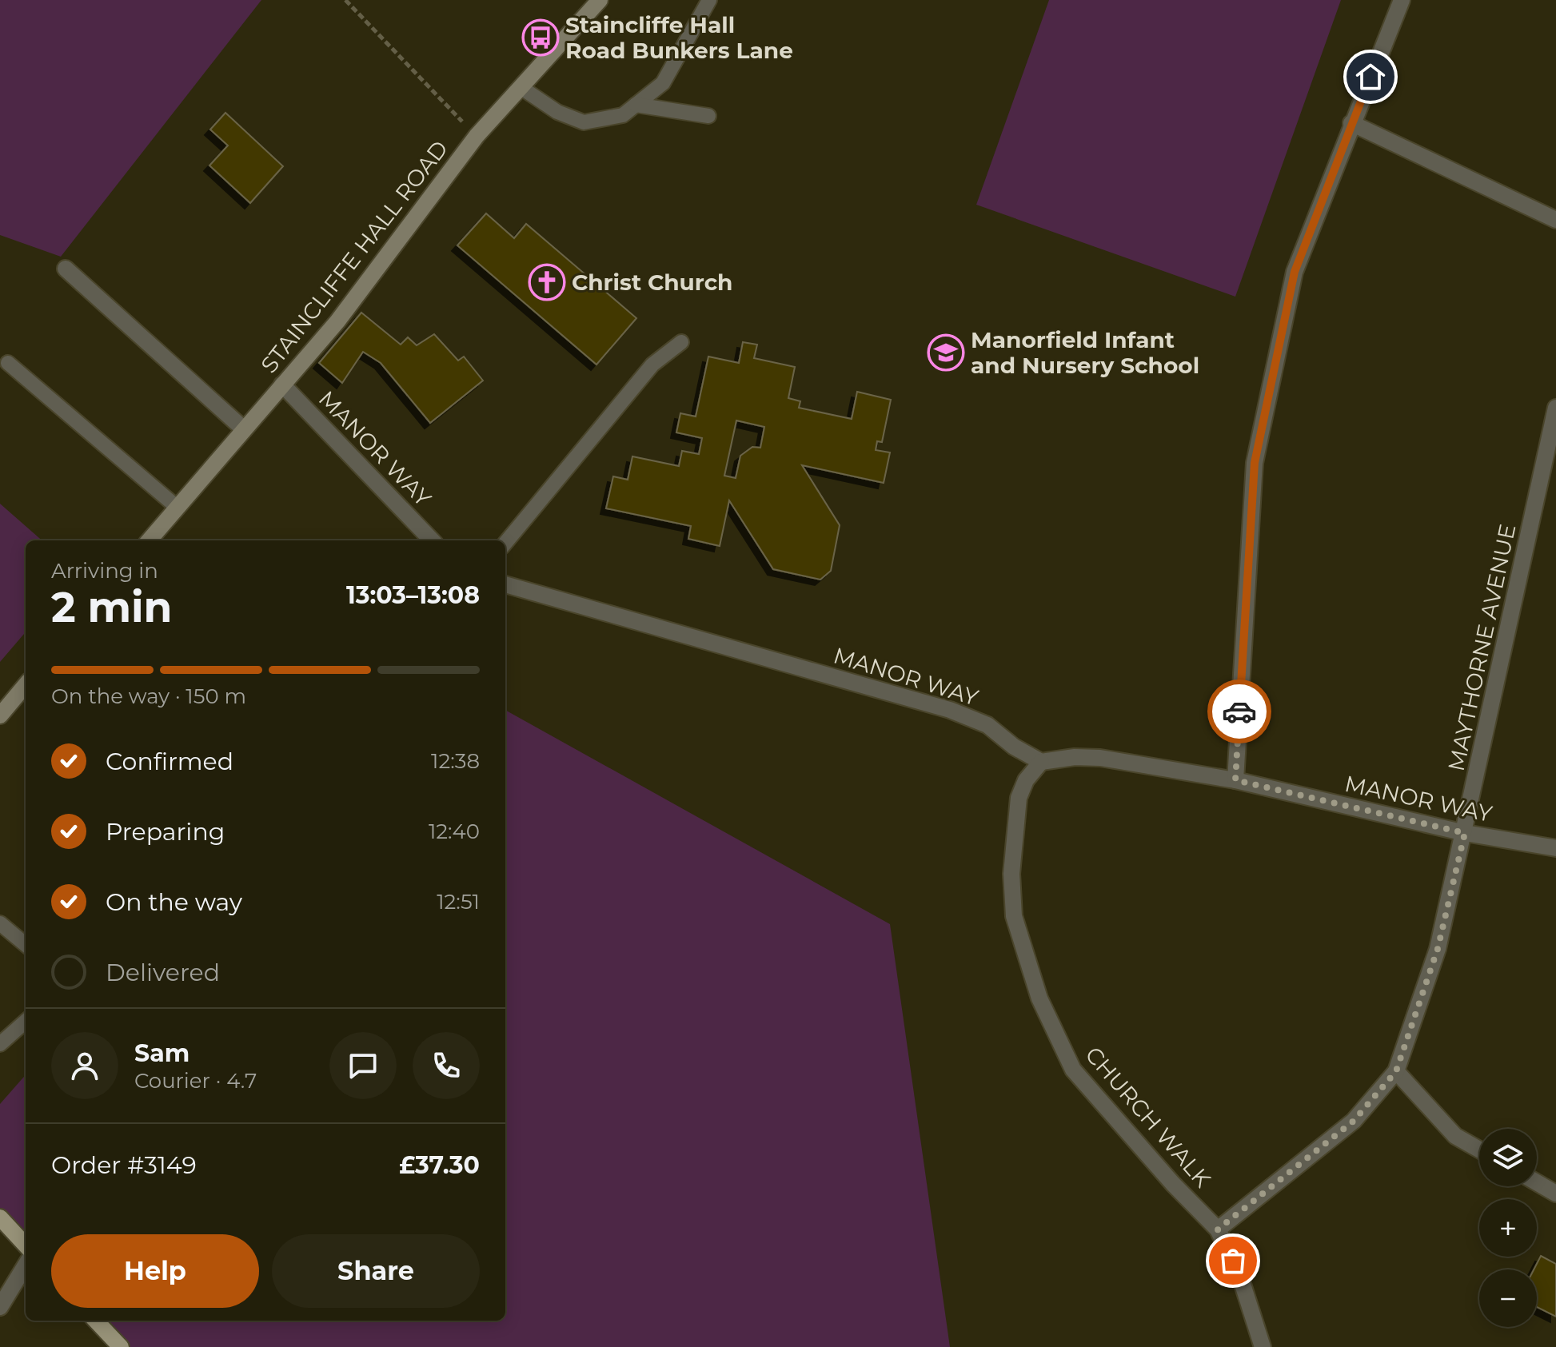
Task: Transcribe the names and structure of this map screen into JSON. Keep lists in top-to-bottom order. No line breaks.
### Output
{"streets":{"street":["STAINCLIFFE HALL ROAD","MANOR WAY","MAYTHORNE AVENUE","CHURCH WALK"]},"crossings":[["STAINCLIFFE HALL ROAD","MANOR WAY"],["MANOR WAY","MAYTHORNE AVENUE"],["MANOR WAY","CHURCH WALK"],["MAYTHORNE AVENUE","CHURCH WALK"]],"places":{"bus stop":["Staincliffe Hall Road Bunkers Lane"],"church":["Christ Church"],"school or university":["Manorfield Infant and Nursery School"]},"page":{"heading":["2 min","Arriving in","13:03–13:08"],"panel":["Sam","Courier · 4.7","Order #3149","£37.30"],"bar":"On the way · 150 m","list":[["Confirmed","12:38"],["Preparing","12:40"],["On the way","12:51"],"Delivered"],"map_buttons":["+","−"],"buttons":["Help","Share"]}}
